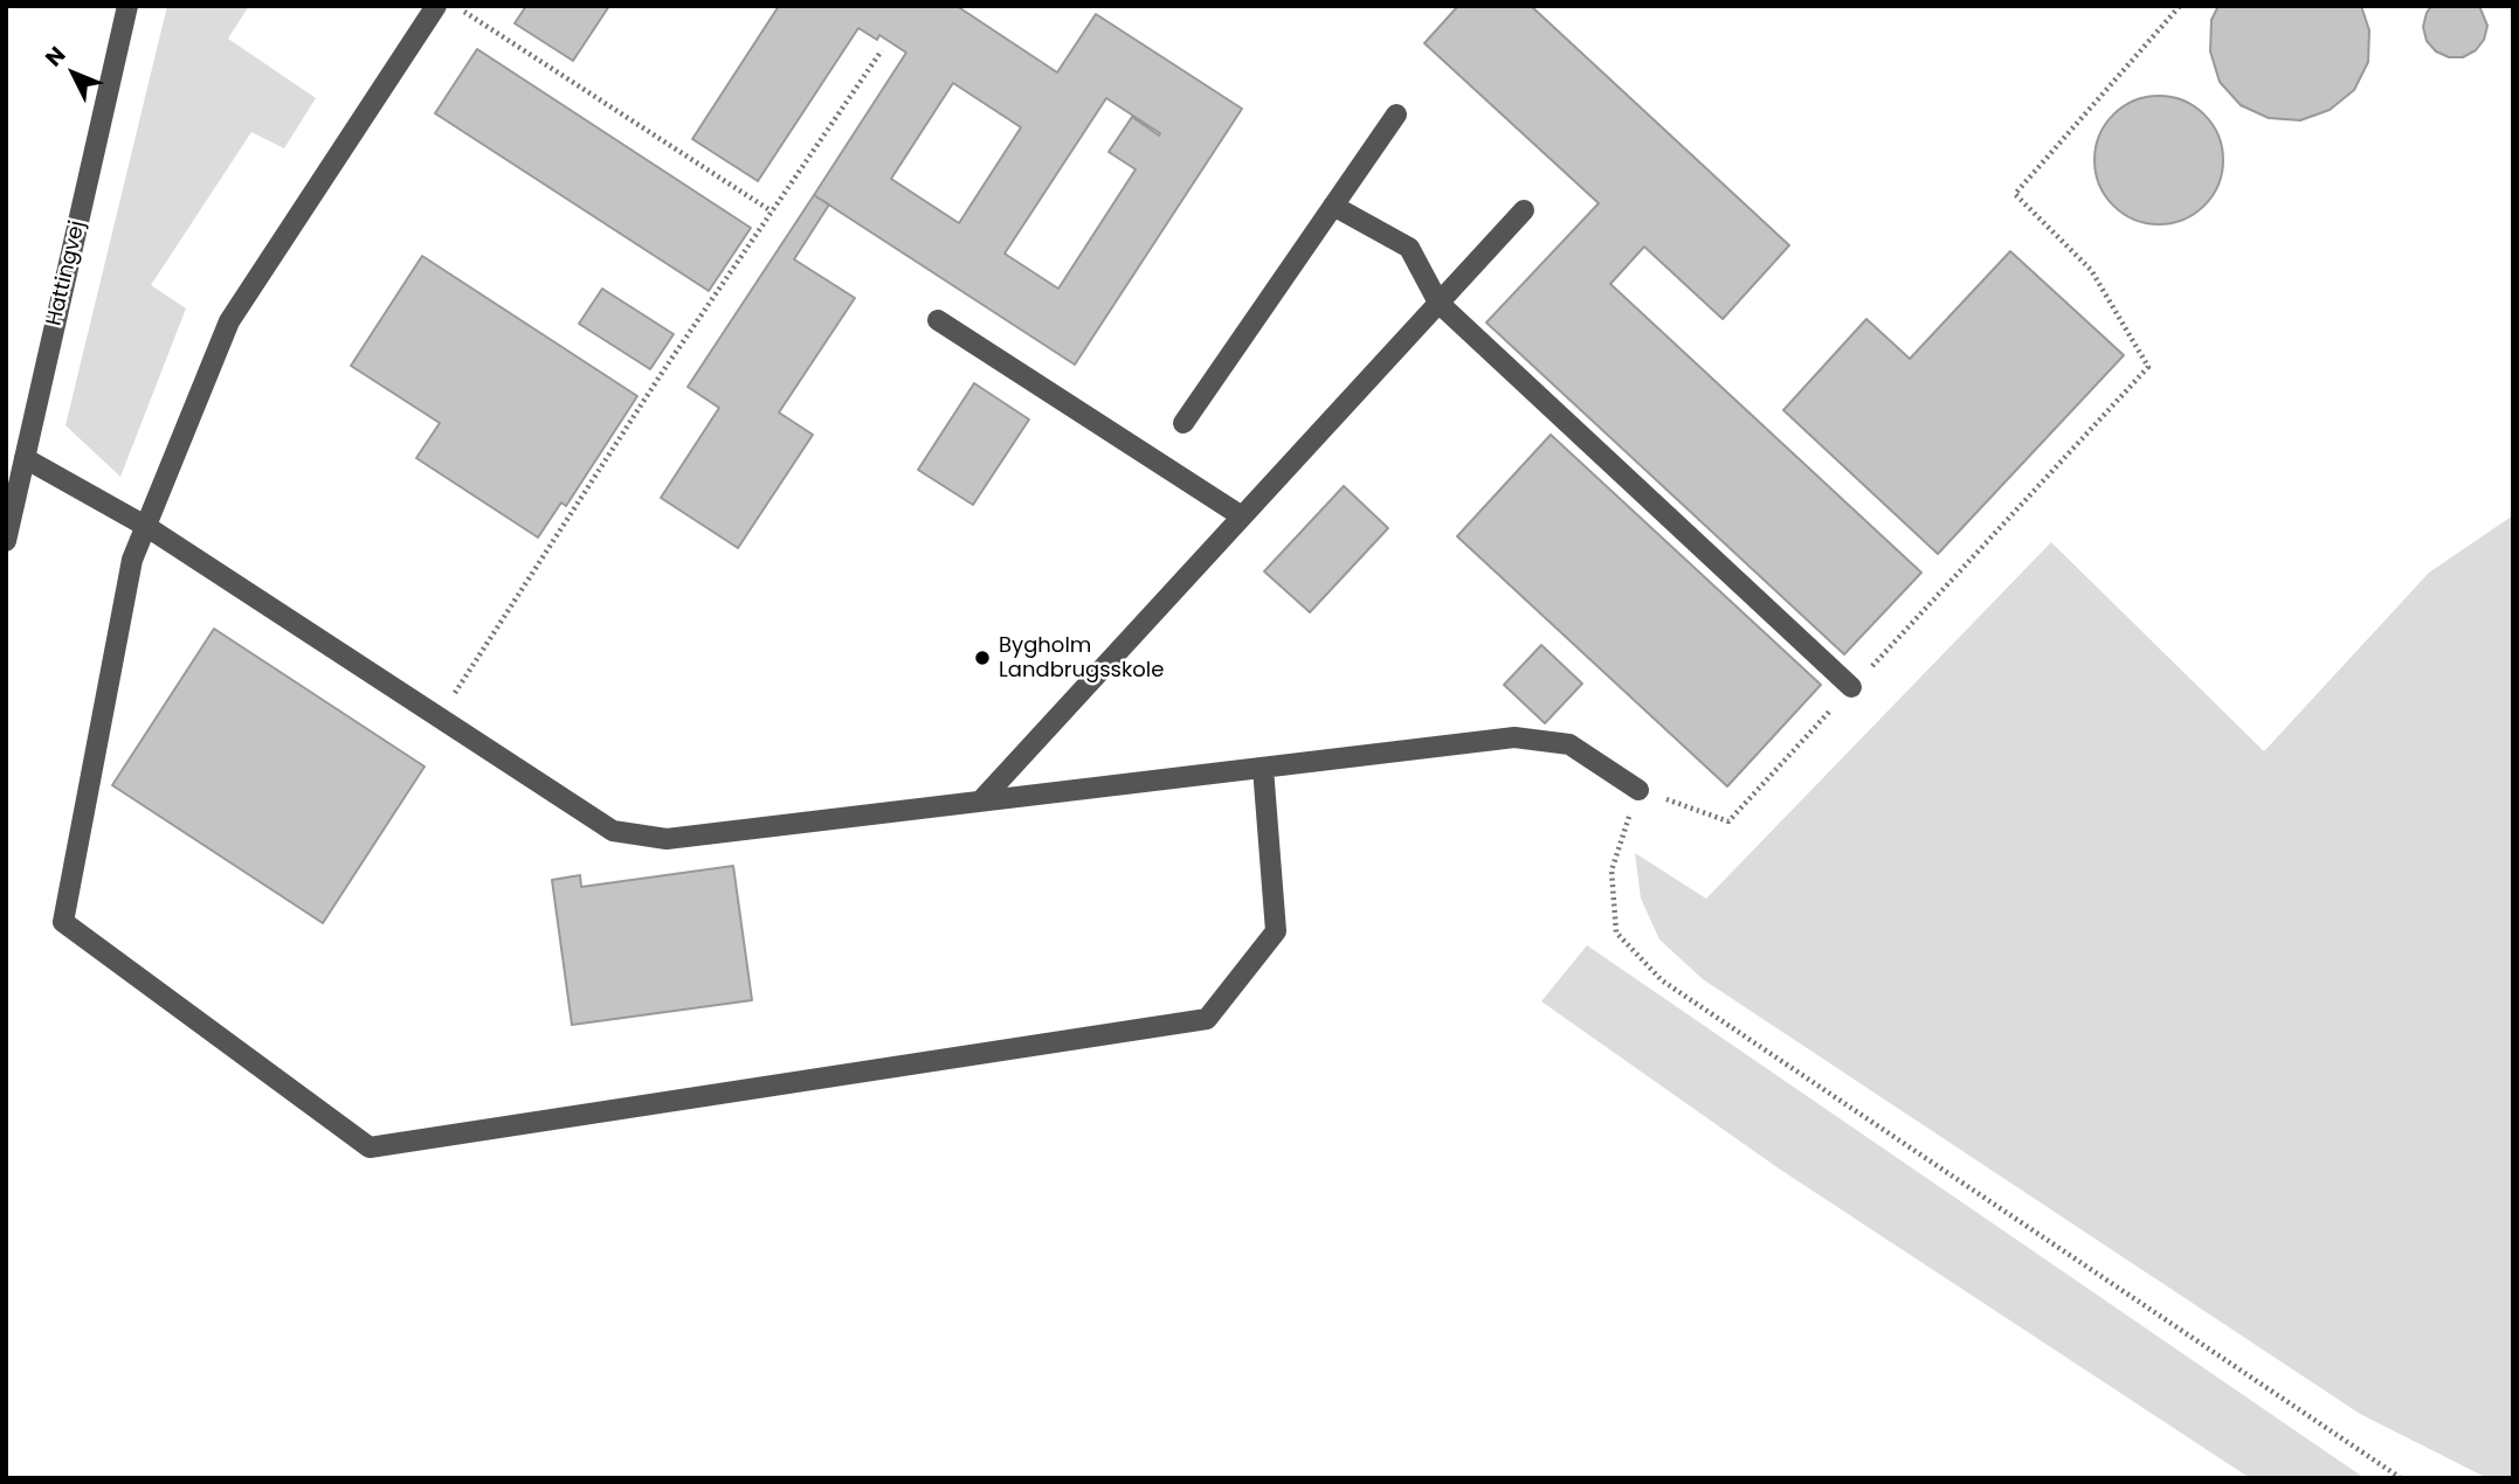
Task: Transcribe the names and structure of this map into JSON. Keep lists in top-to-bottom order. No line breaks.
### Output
{"streets":{"street":["Hattingvej"]},"places":["Bygholm Landbrugsskole"],"north":"top left"}
